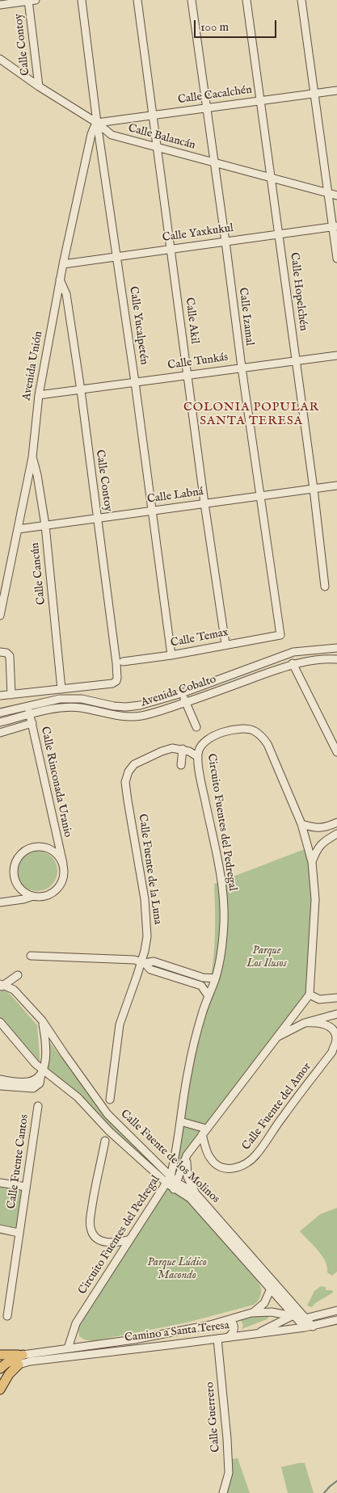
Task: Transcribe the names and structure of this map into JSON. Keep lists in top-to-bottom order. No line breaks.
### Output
{"streets":{"street":["Calle Contoy","Calle Cacalchén","Calle Balancán","Calle Yaxkukul","Calle Hopelchén","Calle Izamal","Calle Akil","Calle Yucalpetén","Calle Tunkás","Avenida Unión","Calle Labná","Calle Cancún","Calle Temax","Avenida Cobalto","Calle Rinconada Uranio","Circuito Fuentes del Pedregal","Calle Fuente de la Luna","Calle Fuente del Amor","Calle Fuente de los Molinos","Calle Fuente Cantos","Camino a Santa Teresa","Calle Guerrero"]},"crossings":[["Calle Contoy","Calle Balancán"],["Calle Contoy","Calle Tunkás"],["Calle Contoy","Avenida Unión"],["Calle Contoy","Calle Labná"],["Calle Contoy","Calle Cancún"],["Calle Cacalchén","Calle Balancán"],["Calle Cacalchén","Calle Hopelchén"],["Calle Cacalchén","Calle Izamal"],["Calle Cacalchén","Calle Akil"],["Calle Cacalchén","Calle Yucalpetén"],["Calle Cacalchén","Avenida Unión"],["Calle Balancán","Calle Hopelchén"],["Calle Balancán","Calle Izamal"],["Calle Balancán","Calle Akil"],["Calle Balancán","Calle Yucalpetén"],["Calle Balancán","Avenida Unión"],["Calle Yaxkukul","Calle Hopelchén"],["Calle Yaxkukul","Calle Izamal"],["Calle Yaxkukul","Calle Akil"],["Calle Yaxkukul","Calle Yucalpetén"],["Calle Yaxkukul","Avenida Unión"],["Calle Hopelchén","Calle Tunkás"],["Calle Hopelchén","Calle Labná"],["Calle Izamal","Calle Tunkás"],["Calle Izamal","Calle Labná"],["Calle Izamal","Calle Temax"],["Calle Akil","Calle Tunkás"],["Calle Akil","Calle Labná"],["Calle Akil","Calle Temax"],["Calle Yucalpetén","Calle Tunkás"],["Calle Yucalpetén","Avenida Unión"],["Calle Yucalpetén","Calle Labná"],["Calle Yucalpetén","Calle Temax"],["Calle Tunkás","Avenida Unión"],["Avenida Unión","Calle Labná"],["Avenida Unión","Calle Cancún"],["Calle Labná","Calle Cancún"],["Avenida Cobalto","Calle Rinconada Uranio"],["Circuito Fuentes del Pedregal","Calle Fuente del Amor"],["Circuito Fuentes del Pedregal","Calle Fuente de los Molinos"],["Circuito Fuentes del Pedregal","Camino a Santa Teresa"],["Calle Fuente de los Molinos","Camino a Santa Teresa"],["Camino a Santa Teresa","Calle Guerrero"]],"districts":["COLONIA POPULAR SANTA TERESA"],"parks":["Parque Los Ilusos","Parque Lúdico Macondo"],"scale_bar":"100 m"}
